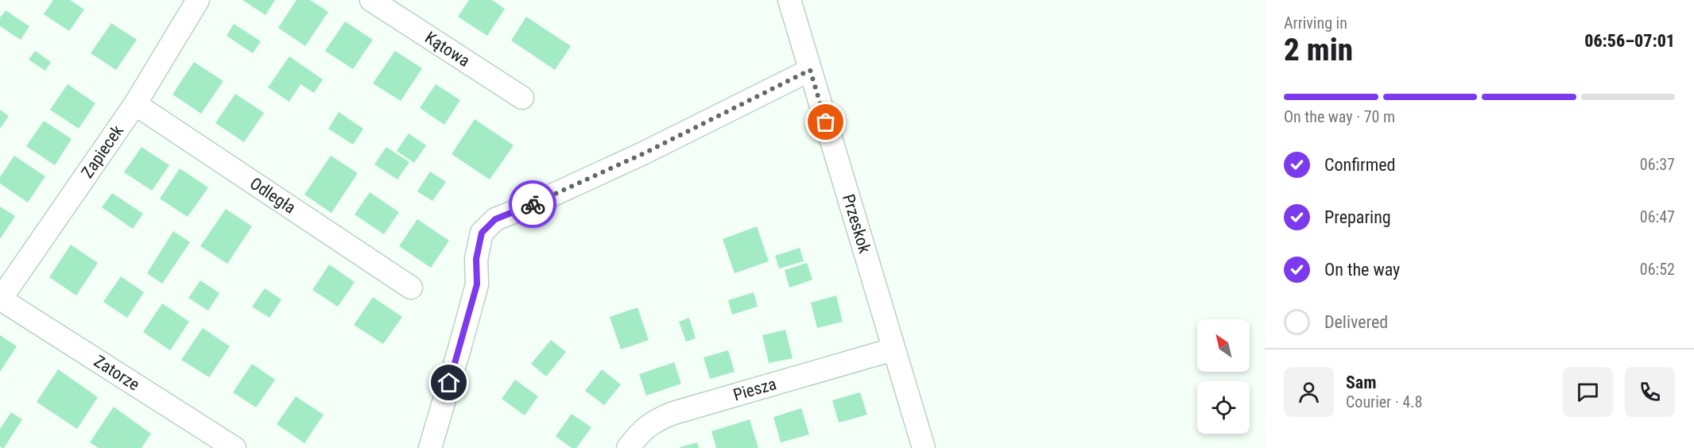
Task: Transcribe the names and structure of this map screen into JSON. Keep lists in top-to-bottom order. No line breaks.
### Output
{"streets":{"street":["Kątowa","Zapiecek","Odległa","Przeskok","Zatorze","Piesza"]},"crossings":[["Zapiecek","Odległa"],["Zapiecek","Zatorze"],["Przeskok","Piesza"]],"north":"top left","page":{"heading":["2 min","Arriving in","06:56–07:01"],"panel":["Sam","Courier · 4.8"],"bar":"On the way · 70 m","list":[["Confirmed","06:37"],["Preparing","06:47"],["On the way","06:52"],"Delivered"]}}
